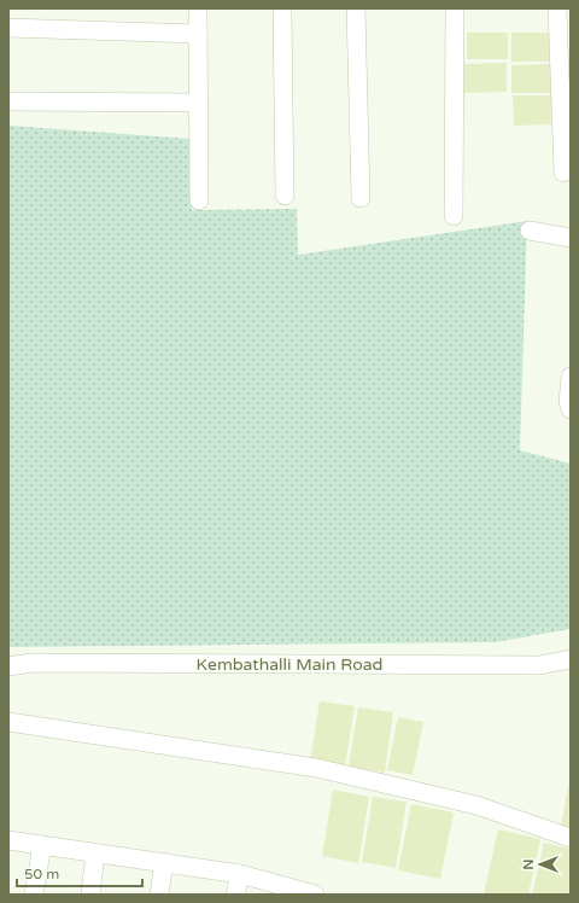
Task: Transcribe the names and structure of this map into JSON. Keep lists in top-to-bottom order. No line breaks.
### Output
{"streets":{"street":["Kembathalli Main Road"]},"scale_bar":"50 m","north":"left"}
